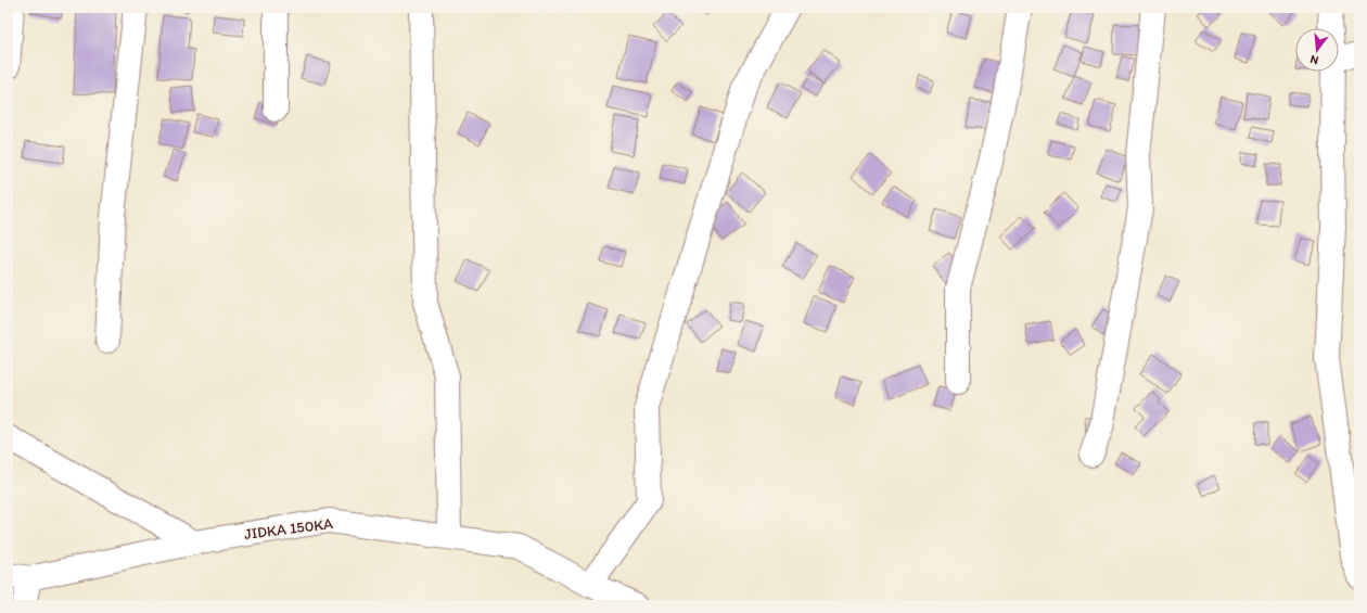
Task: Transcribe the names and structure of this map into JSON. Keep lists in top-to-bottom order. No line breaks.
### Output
{"streets":{"street":["JIDKA 150KA"]},"north":"bottom"}
